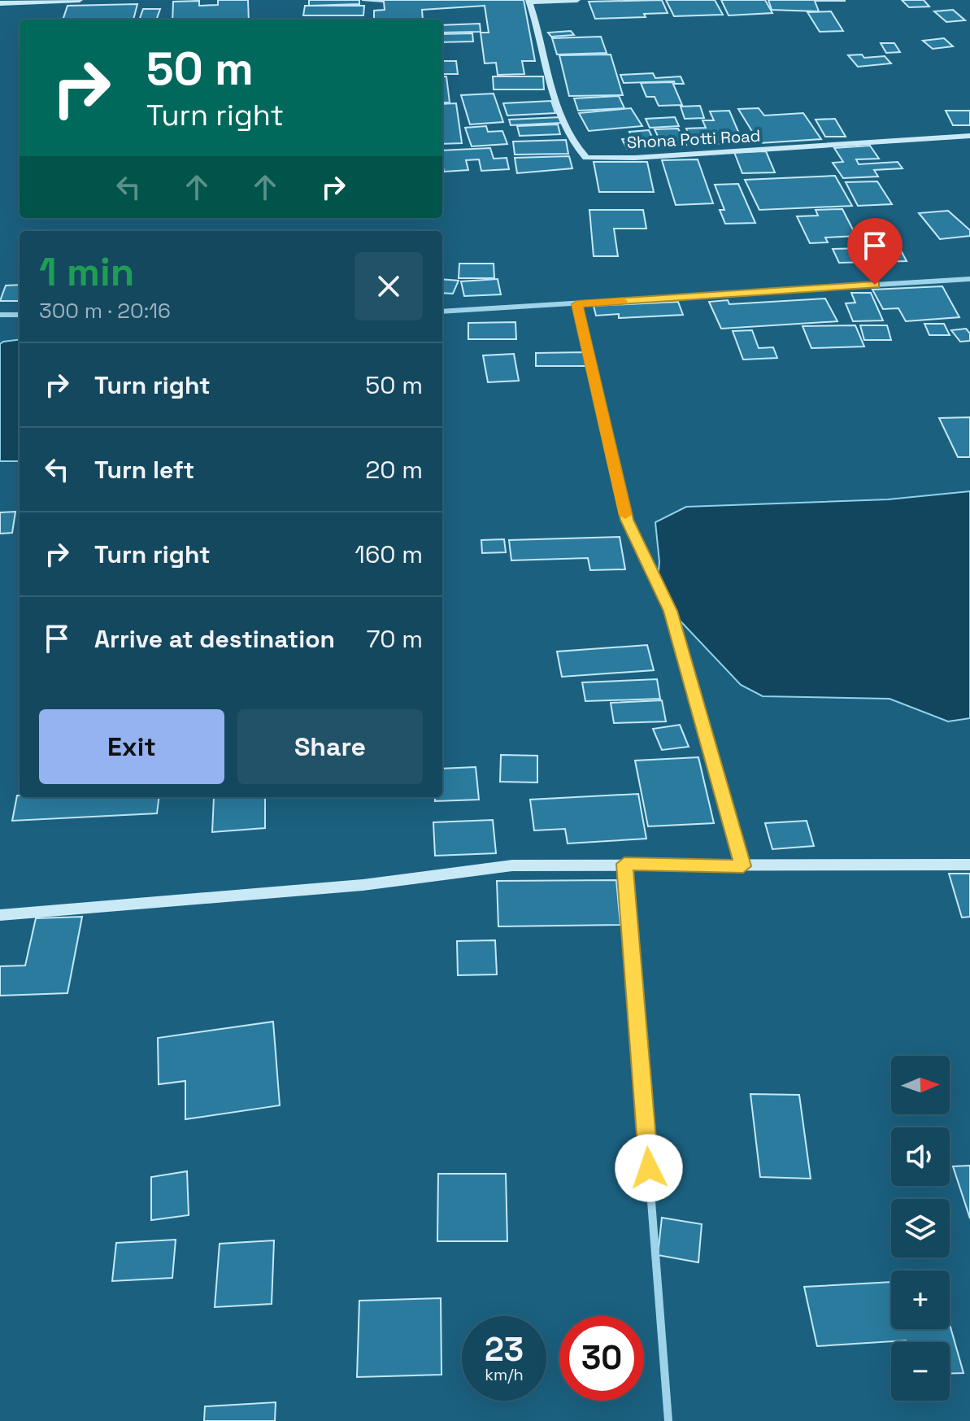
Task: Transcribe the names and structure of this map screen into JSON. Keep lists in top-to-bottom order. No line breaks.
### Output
{"streets":{"main road":["Shona Potti Road"]},"north":"right","page":{"turn":["50 m","Turn right"],"heading":["1 min","300 m · 20:16"],"list":[{"name":"Turn right","value":"50 m"},{"name":"Turn left","value":"20 m"},{"name":"Turn right","value":"160 m"},{"name":"Arrive at destination","value":"70 m"}],"buttons":["Exit","Share"],"map_buttons":["+","−"],"speed":"23 km/h","limit":"30"}}
